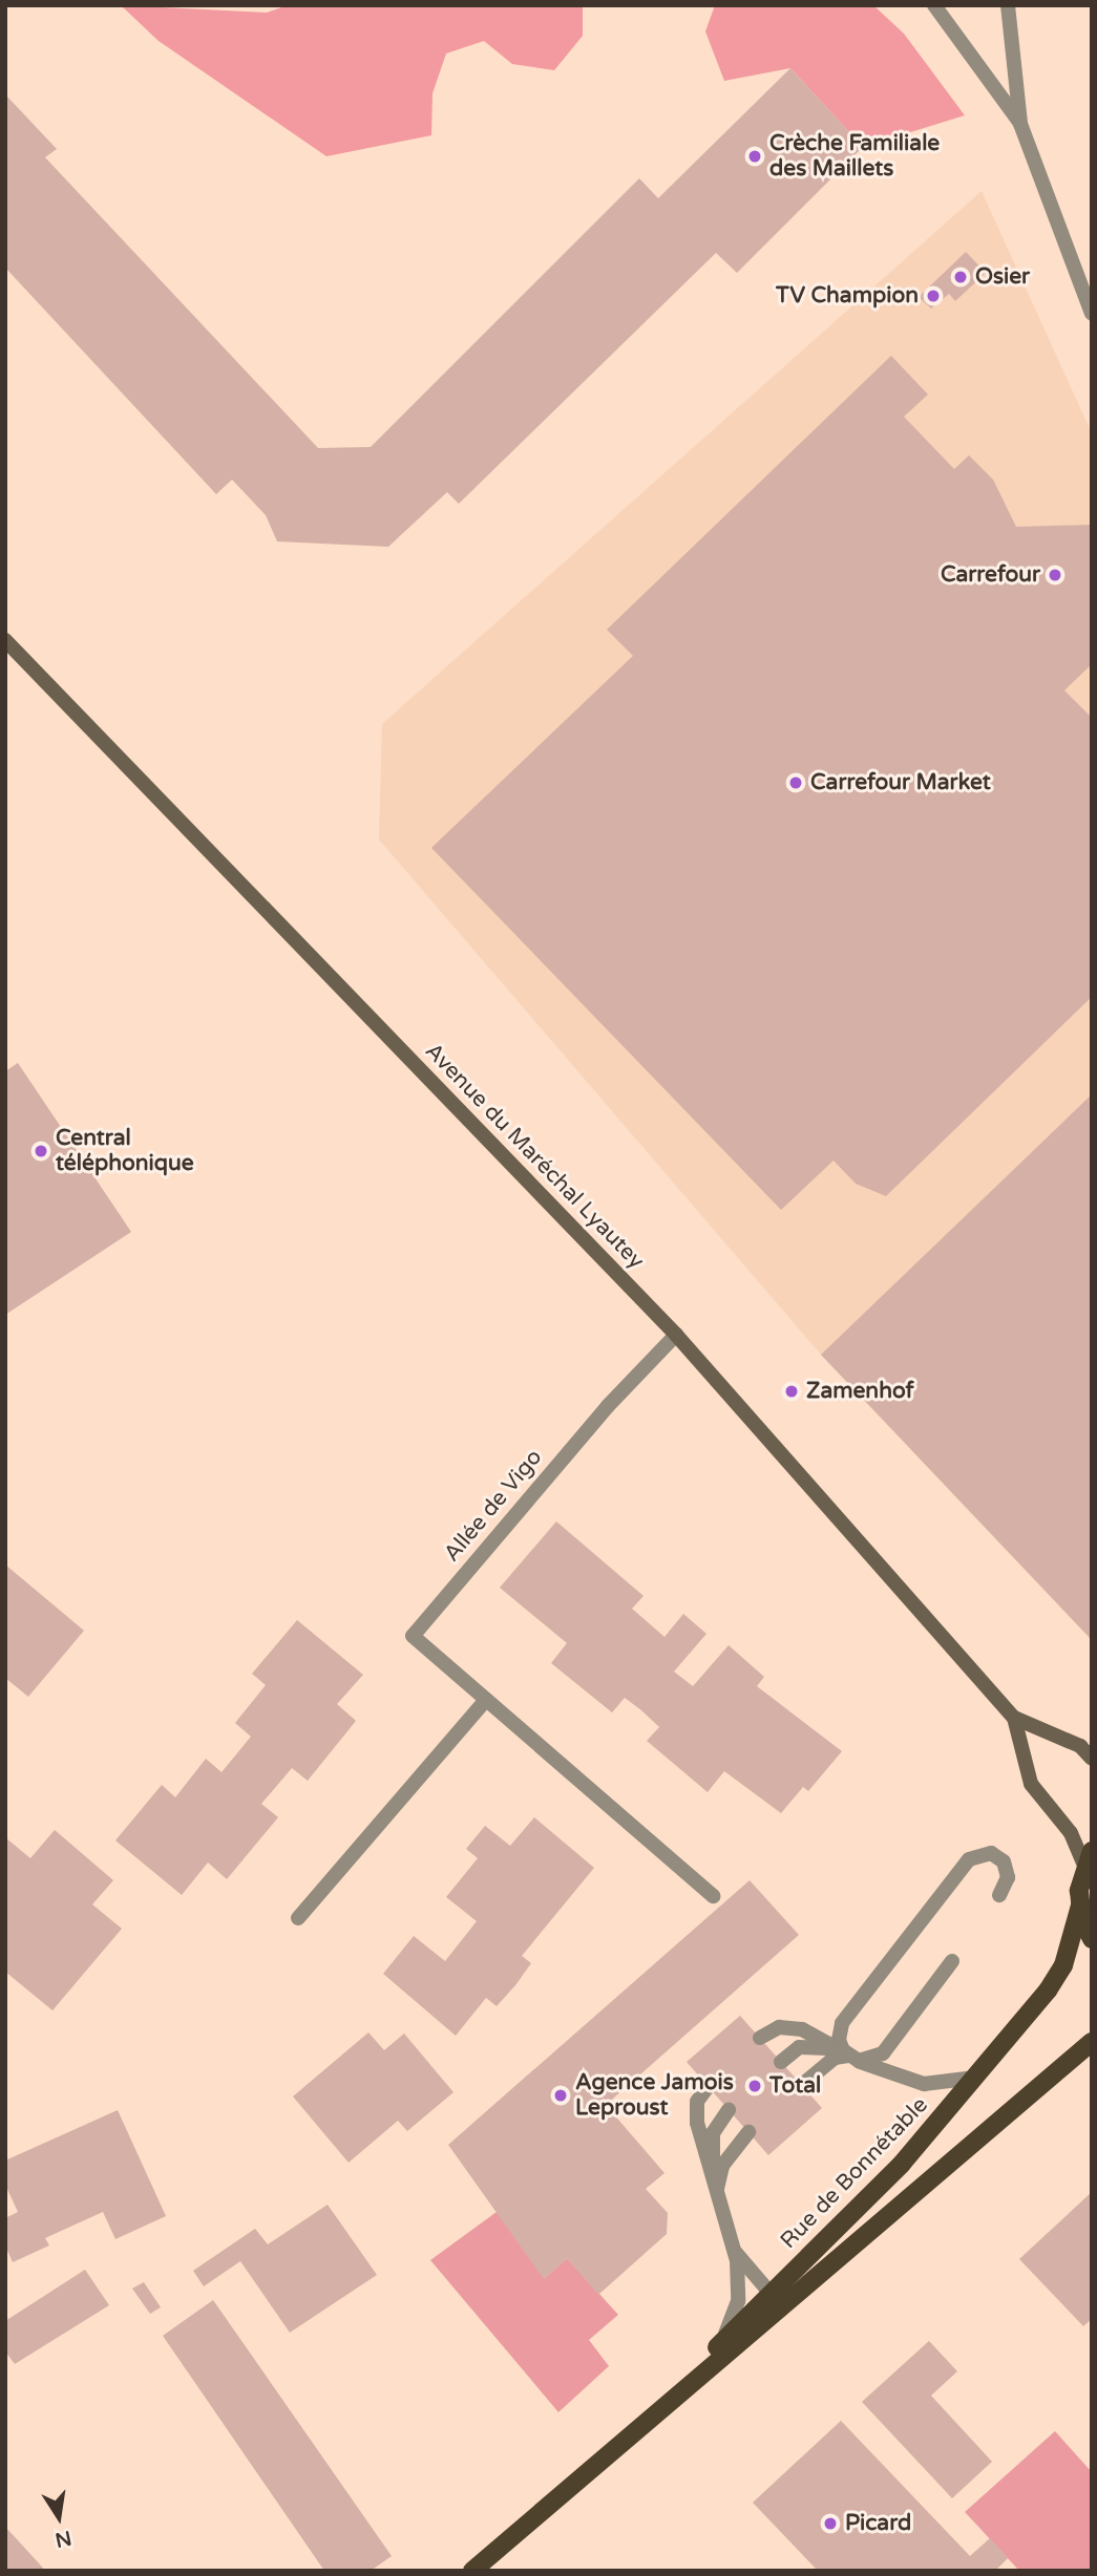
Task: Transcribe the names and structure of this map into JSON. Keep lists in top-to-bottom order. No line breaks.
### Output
{"streets":{"main road":["Rue de Bonnétable"],"street":["Avenue du Maréchal Lyautey","Allée de Vigo"]},"crossings":[["Avenue du Maréchal Lyautey","Allée de Vigo"]],"places":["Crèche Familiale des Maillets","Osier","TV Champion","Carrefour","Carrefour Market","Central téléphonique","Zamenhof","Total","Agence Jamois Leproust","Picard"],"north":"bottom"}
